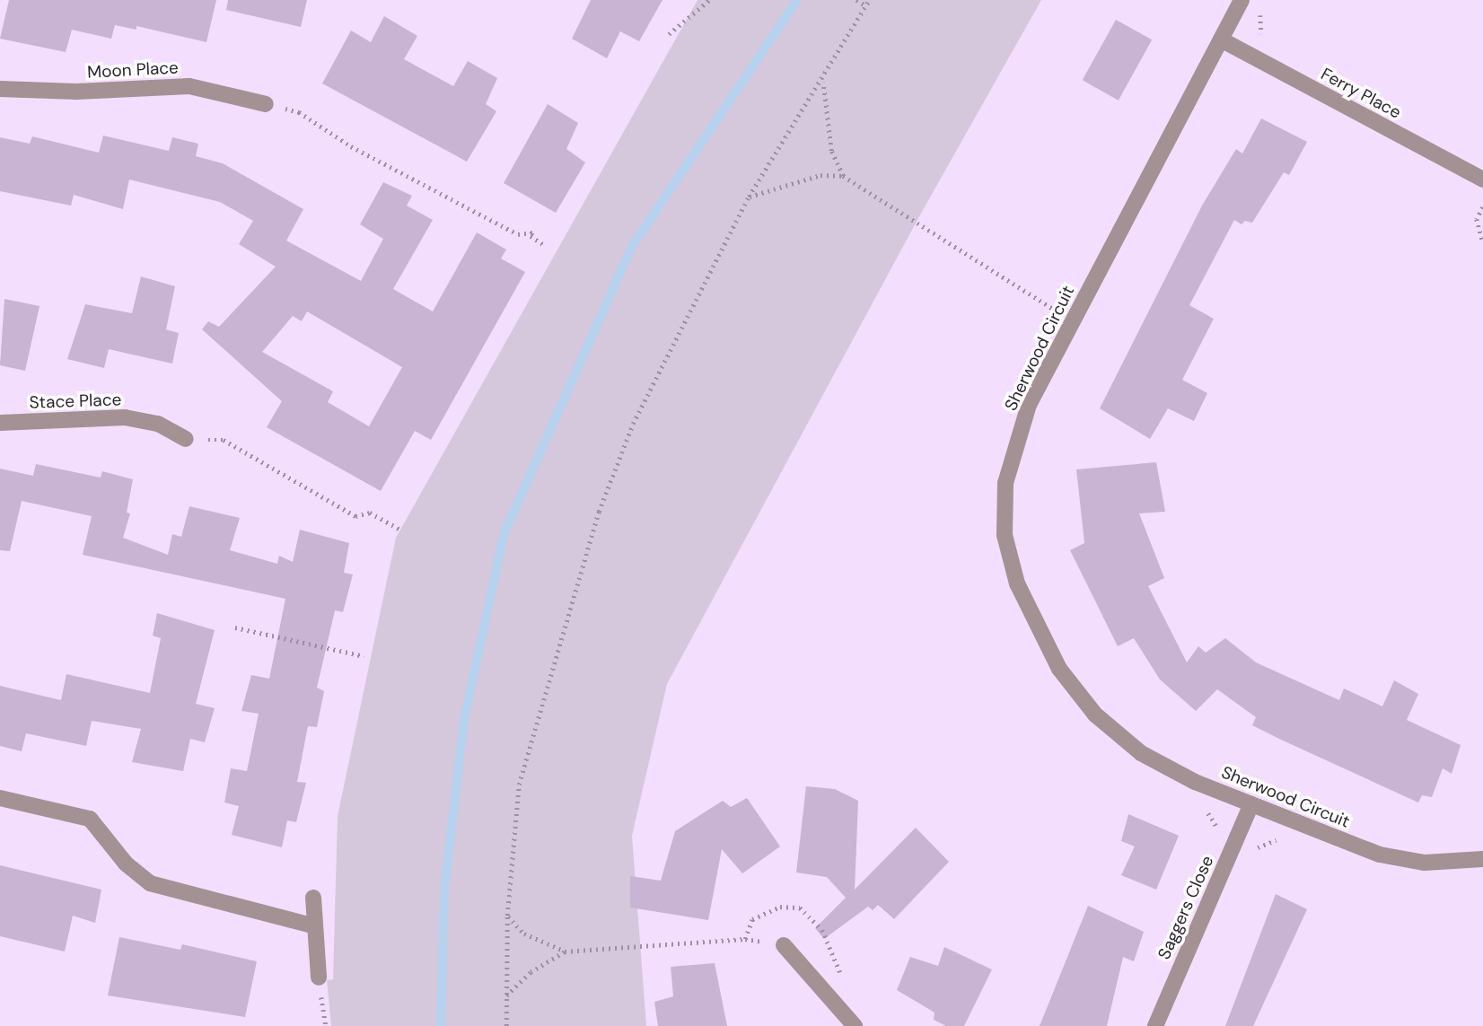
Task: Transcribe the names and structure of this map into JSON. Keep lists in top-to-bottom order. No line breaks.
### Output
{"streets":{"street":["Moon Place","Ferry Place","Sherwood Circuit","Stace Place","Saggers Close"]},"crossings":[["Ferry Place","Sherwood Circuit"],["Sherwood Circuit","Saggers Close"]]}
